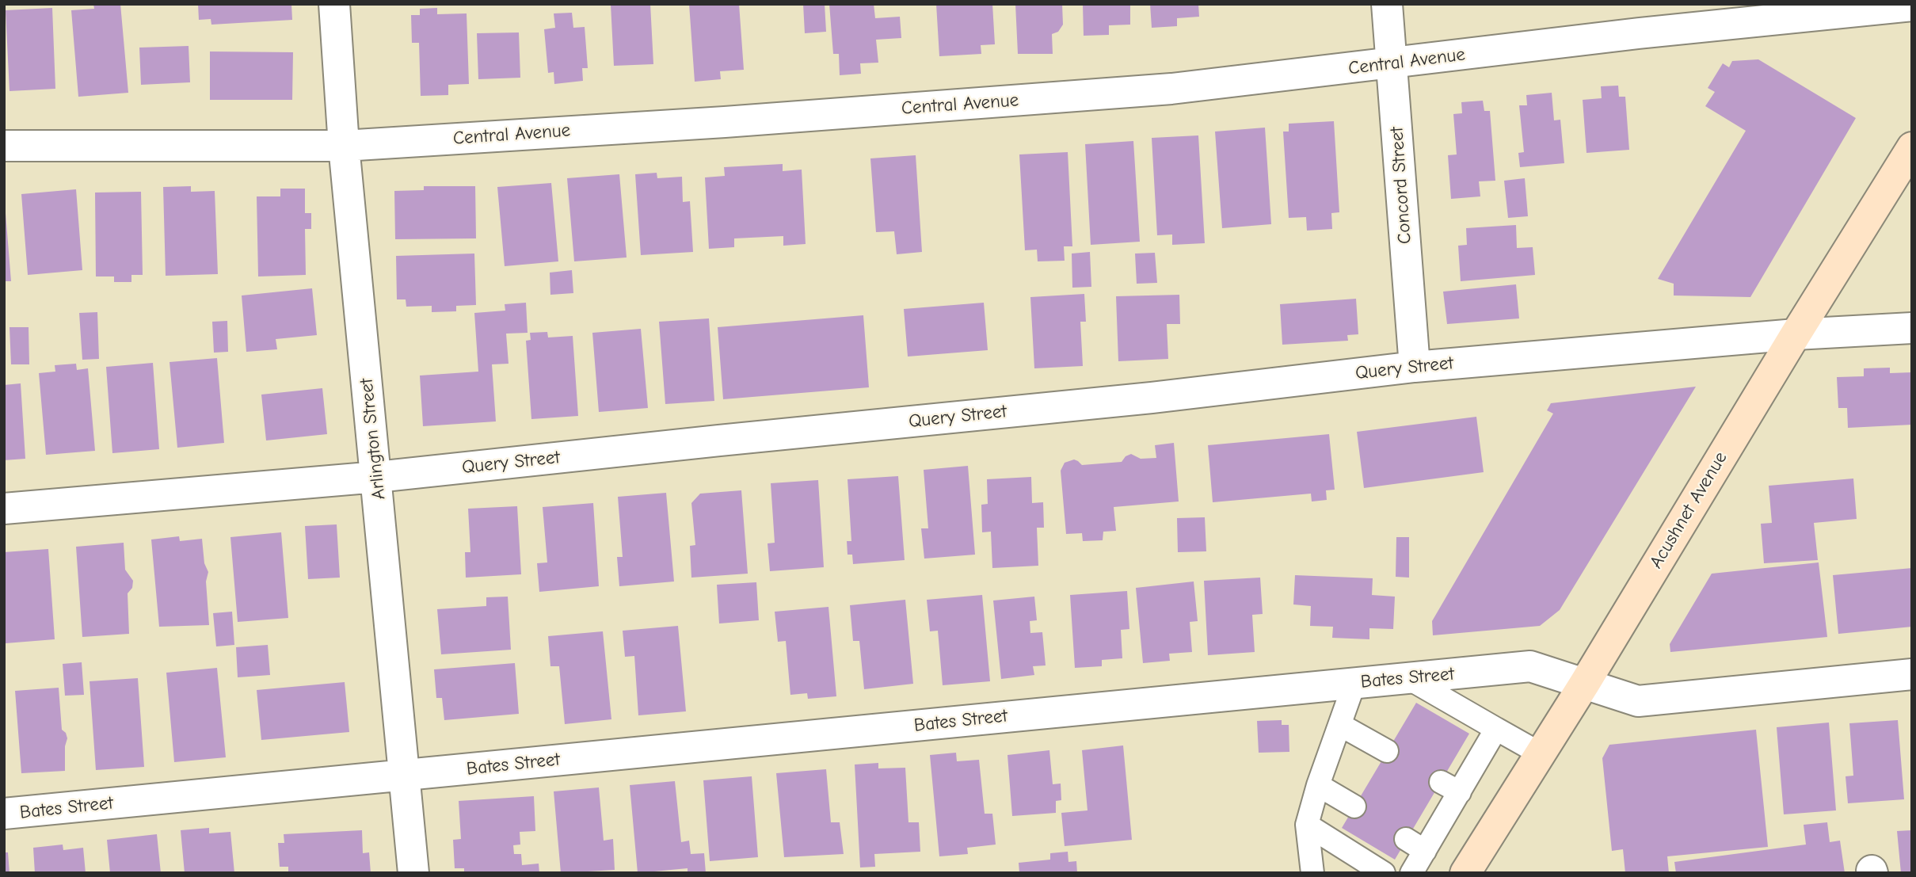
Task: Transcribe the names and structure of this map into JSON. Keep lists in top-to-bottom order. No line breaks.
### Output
{"streets":{"main road":["Acushnet Avenue"],"street":["Central Avenue","Concord Street","Query Street","Arlington Street","Bates Street"]},"crossings":[["Central Avenue","Concord Street"],["Central Avenue","Arlington Street"],["Concord Street","Query Street"],["Query Street","Arlington Street"],["Query Street","Acushnet Avenue"],["Arlington Street","Bates Street"],["Acushnet Avenue","Bates Street"]]}
